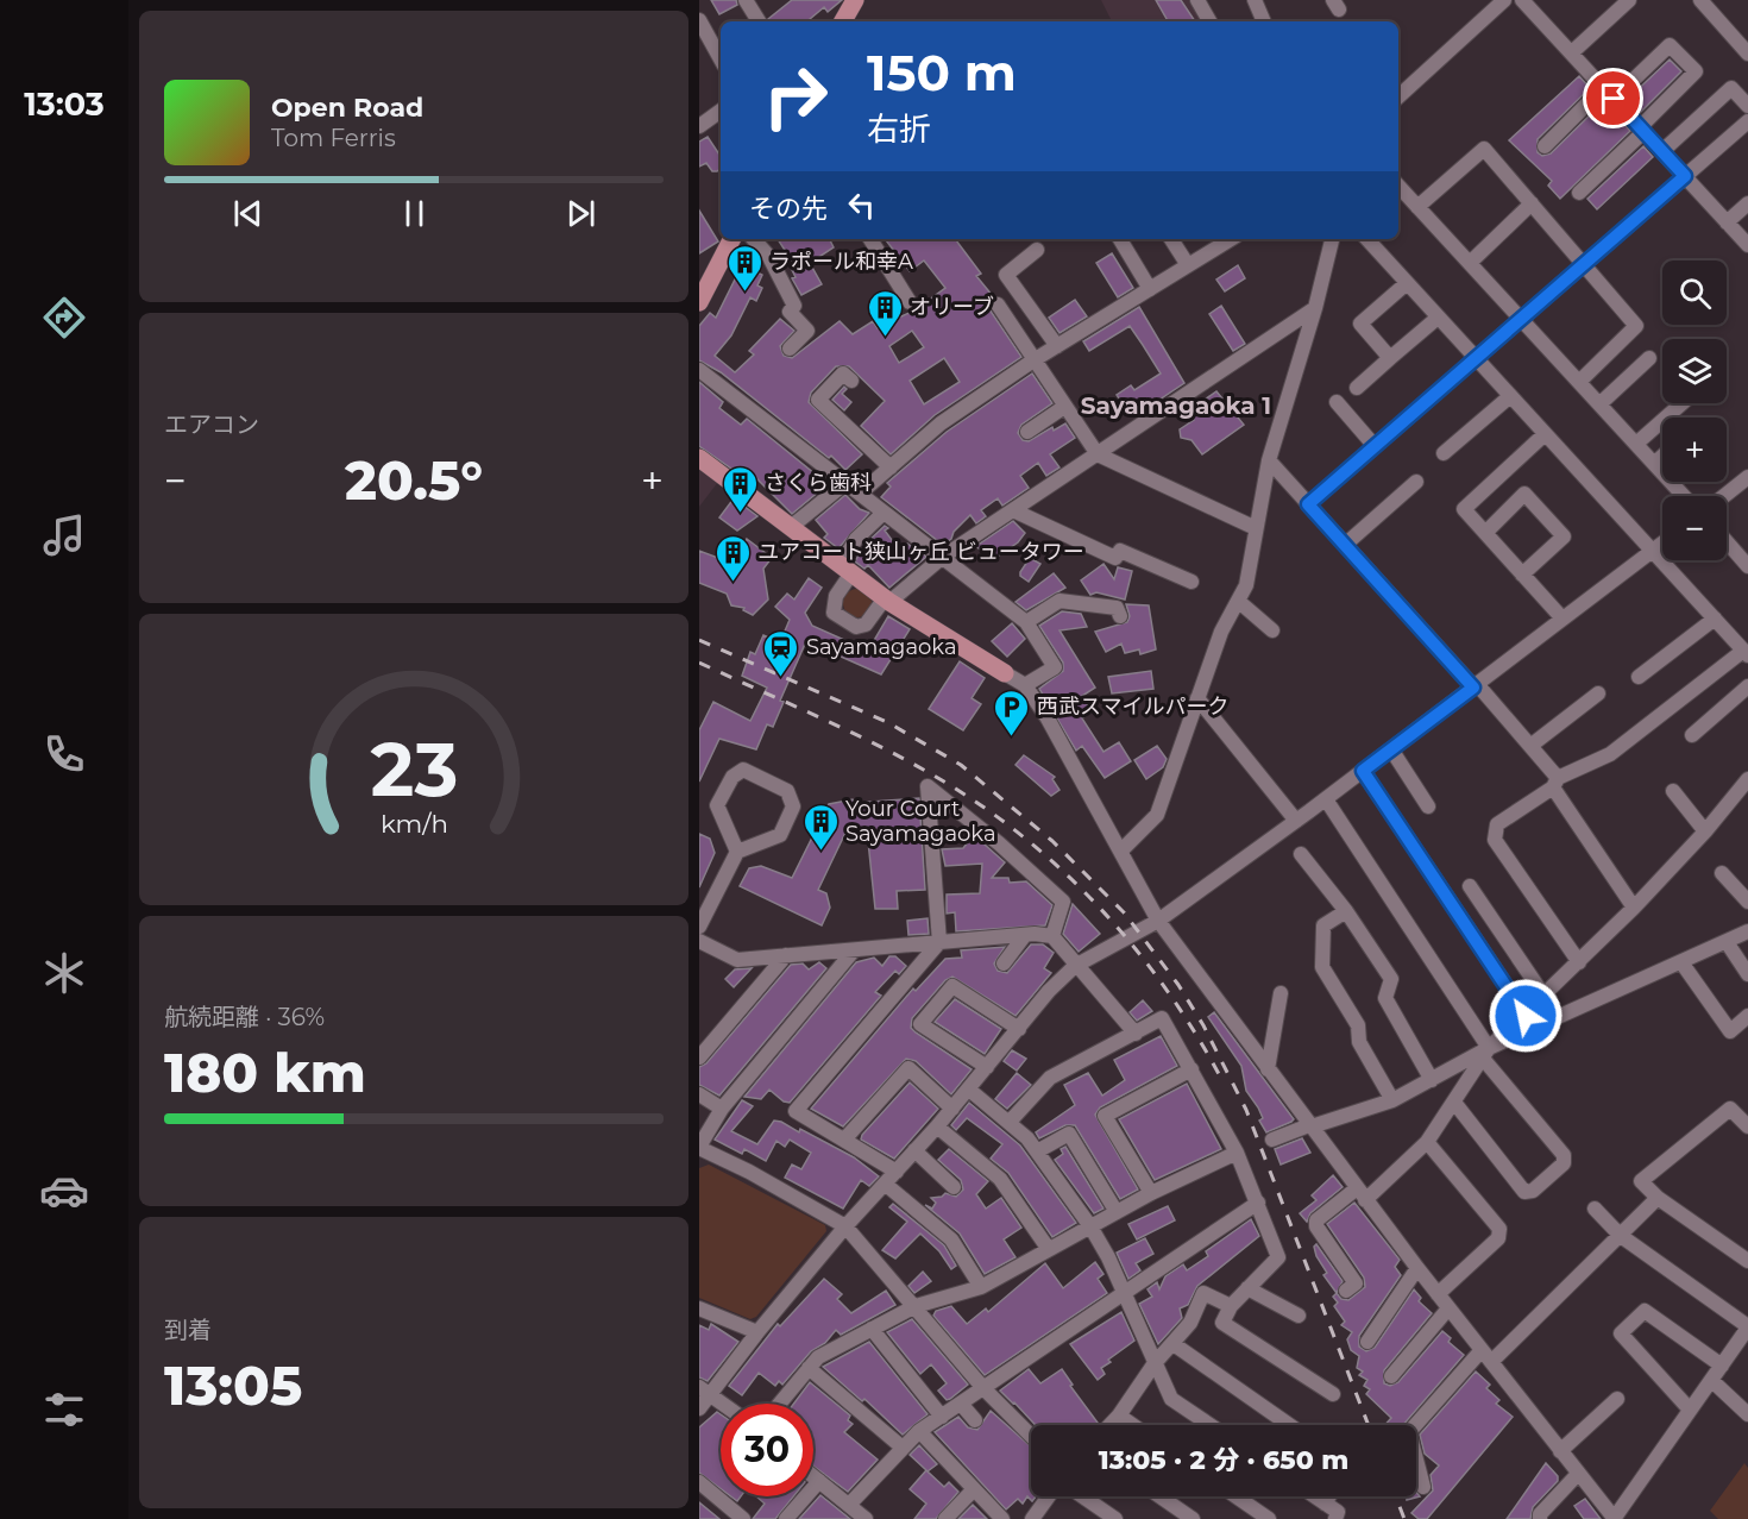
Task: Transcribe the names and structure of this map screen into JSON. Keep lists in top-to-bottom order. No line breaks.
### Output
{"districts":["Sayamagaoka 1"],"places":{"building":["ラポール和幸A","オリーブ","さくら歯科","ユアコート狭山ヶ丘 ビュータワー","Your Court Sayamagaoka"],"station":["Sayamagaoka"],"parking":["西武スマイルパーク"]},"page":{"tabs":"13:03","turn":["150 m","右折"],"song":["Open Road","Tom Ferris"],"then":"その先","map_buttons":["+","−"],"tile":["エアコン",["航続距離 · 36%","180 km"],["到着","13:05"]],"heat":["−","20.5°","+"],"limit":"30","trip":"13:05 · 2 分 · 650 m","gauge":["23","km/h"]}}
